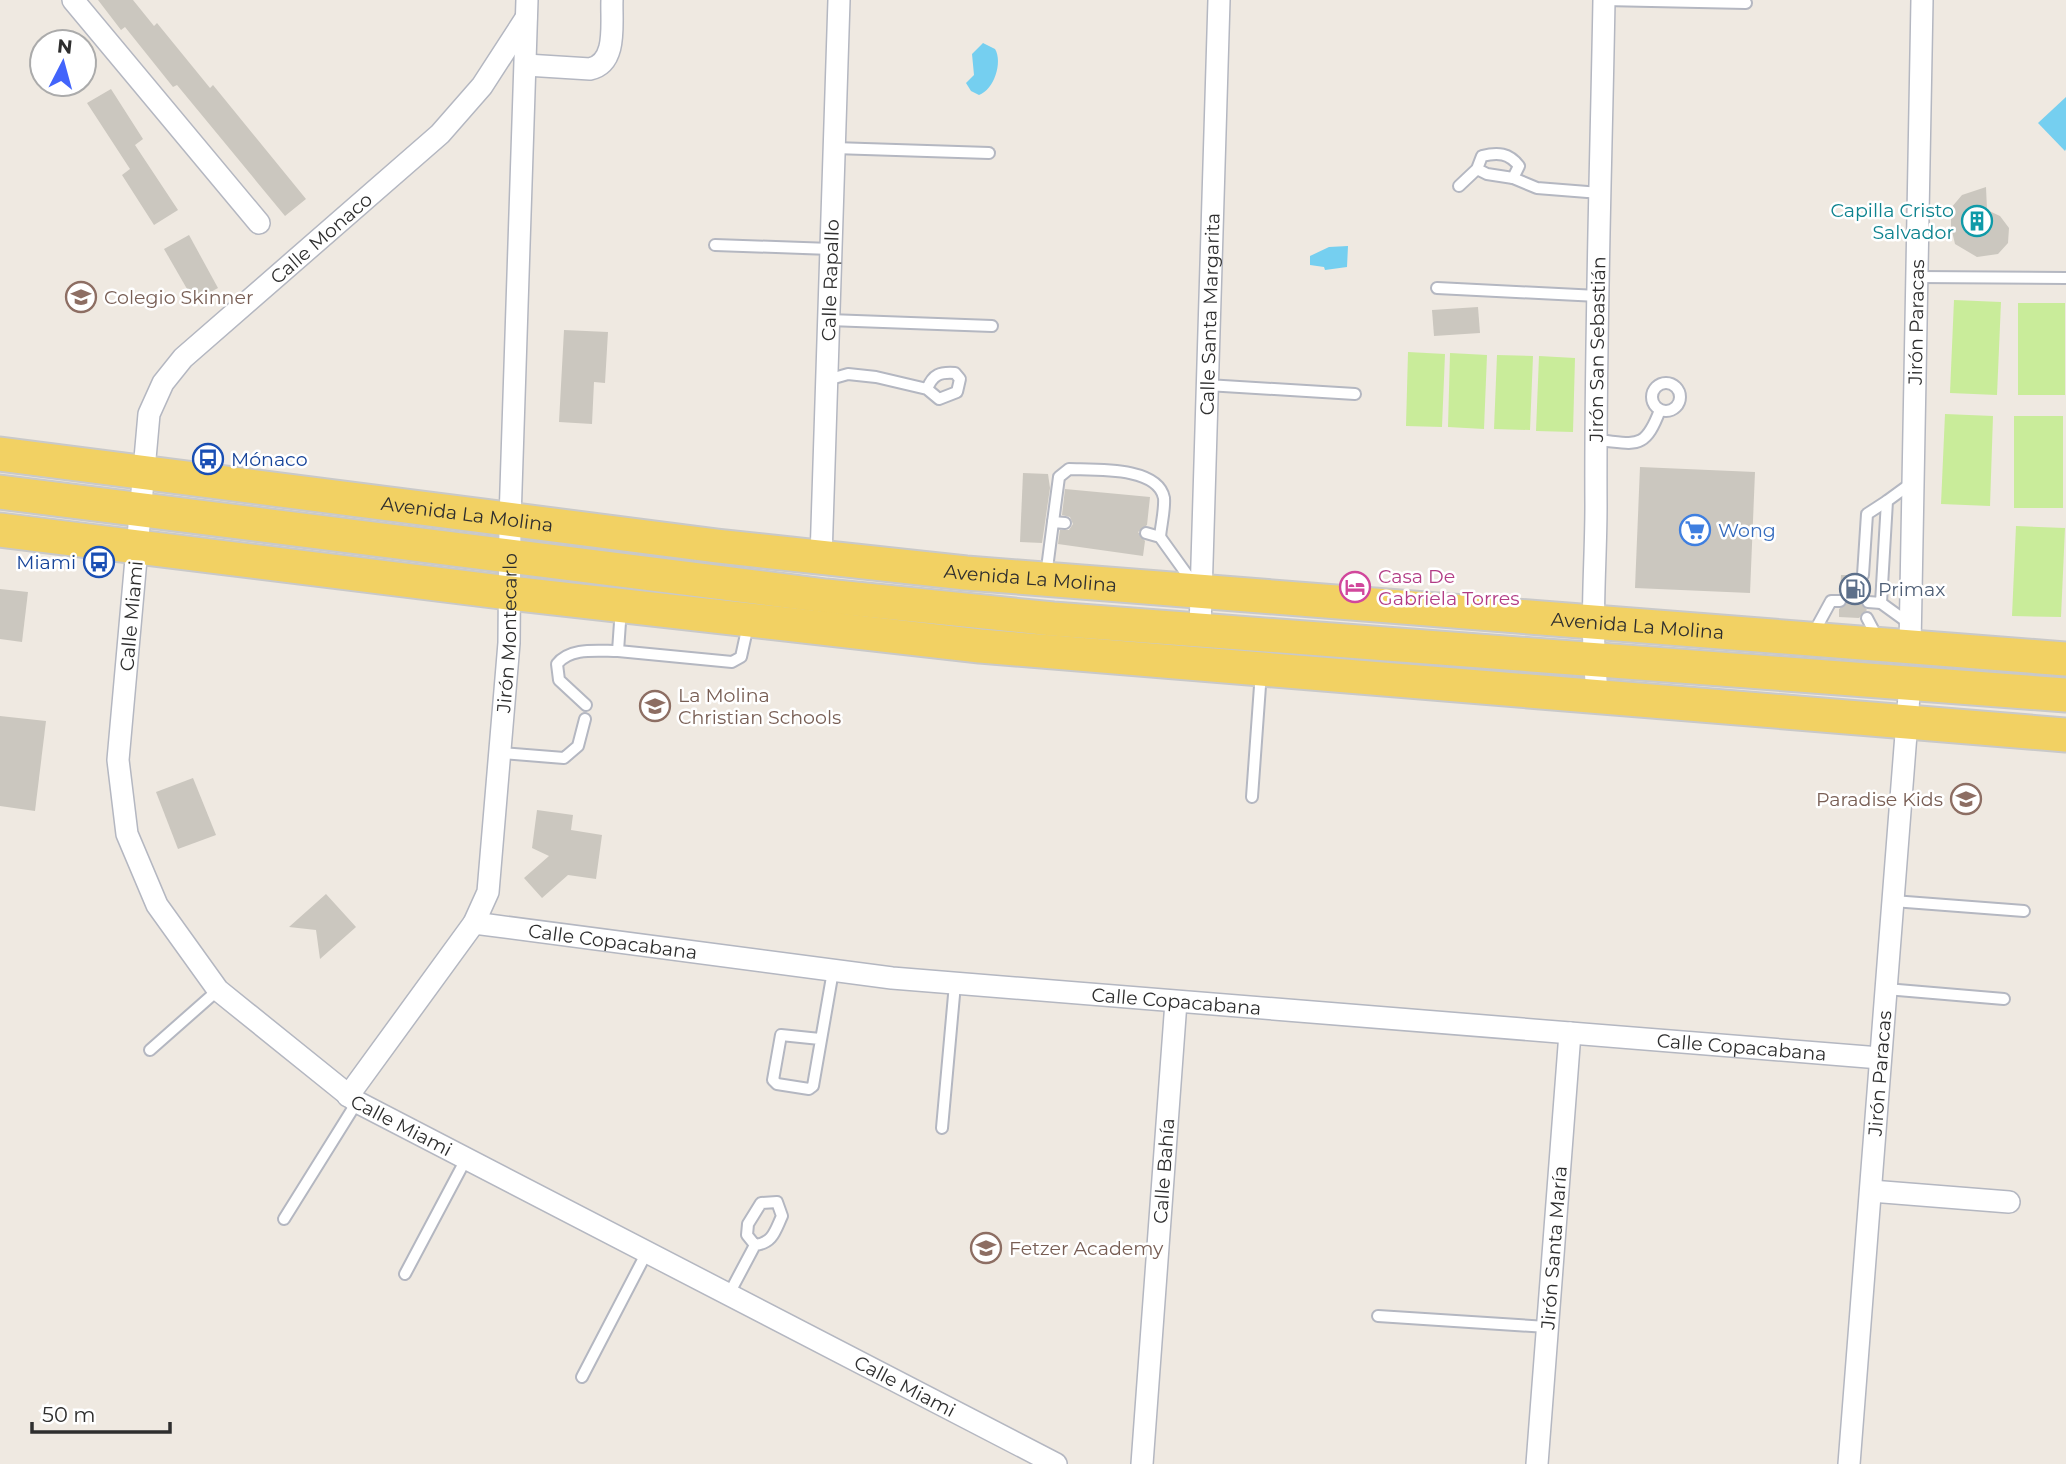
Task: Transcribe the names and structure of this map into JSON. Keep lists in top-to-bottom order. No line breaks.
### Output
{"streets":{"main road":["Avenida La Molina"],"street":["Calle Monaco","Calle Rapallo","Calle Santa Margarita","Jirón Paracas","Jirón San Sebastián","Calle Miami","Jirón Montecarlo","Calle Copacabana","Calle Bahía","Jirón Santa María"]},"crossings":[["Calle Monaco","Avenida La Molina"],["Calle Monaco","Calle Miami"],["Calle Monaco","Jirón Montecarlo"],["Calle Rapallo","Avenida La Molina"],["Calle Santa Margarita","Avenida La Molina"],["Jirón Paracas","Avenida La Molina"],["Jirón Paracas","Calle Copacabana"],["Jirón San Sebastián","Avenida La Molina"],["Avenida La Molina","Calle Miami"],["Avenida La Molina","Jirón Montecarlo"],["Calle Miami","Jirón Montecarlo"],["Jirón Montecarlo","Calle Copacabana"],["Calle Copacabana","Calle Bahía"],["Calle Copacabana","Jirón Santa María"]],"places":{"building":["Capilla Cristo Salvador"],"school or university":["Colegio Skinner","La Molina Christian Schools","Paradise Kids","Fetzer Academy"],"bus stop":["Mónaco","Miami"],"supermarket":["Wong"],"hotel":["Casa De Gabriela Torres"],"fuel station":["Primax"]},"scale_bar":"50 m","north":"top"}
